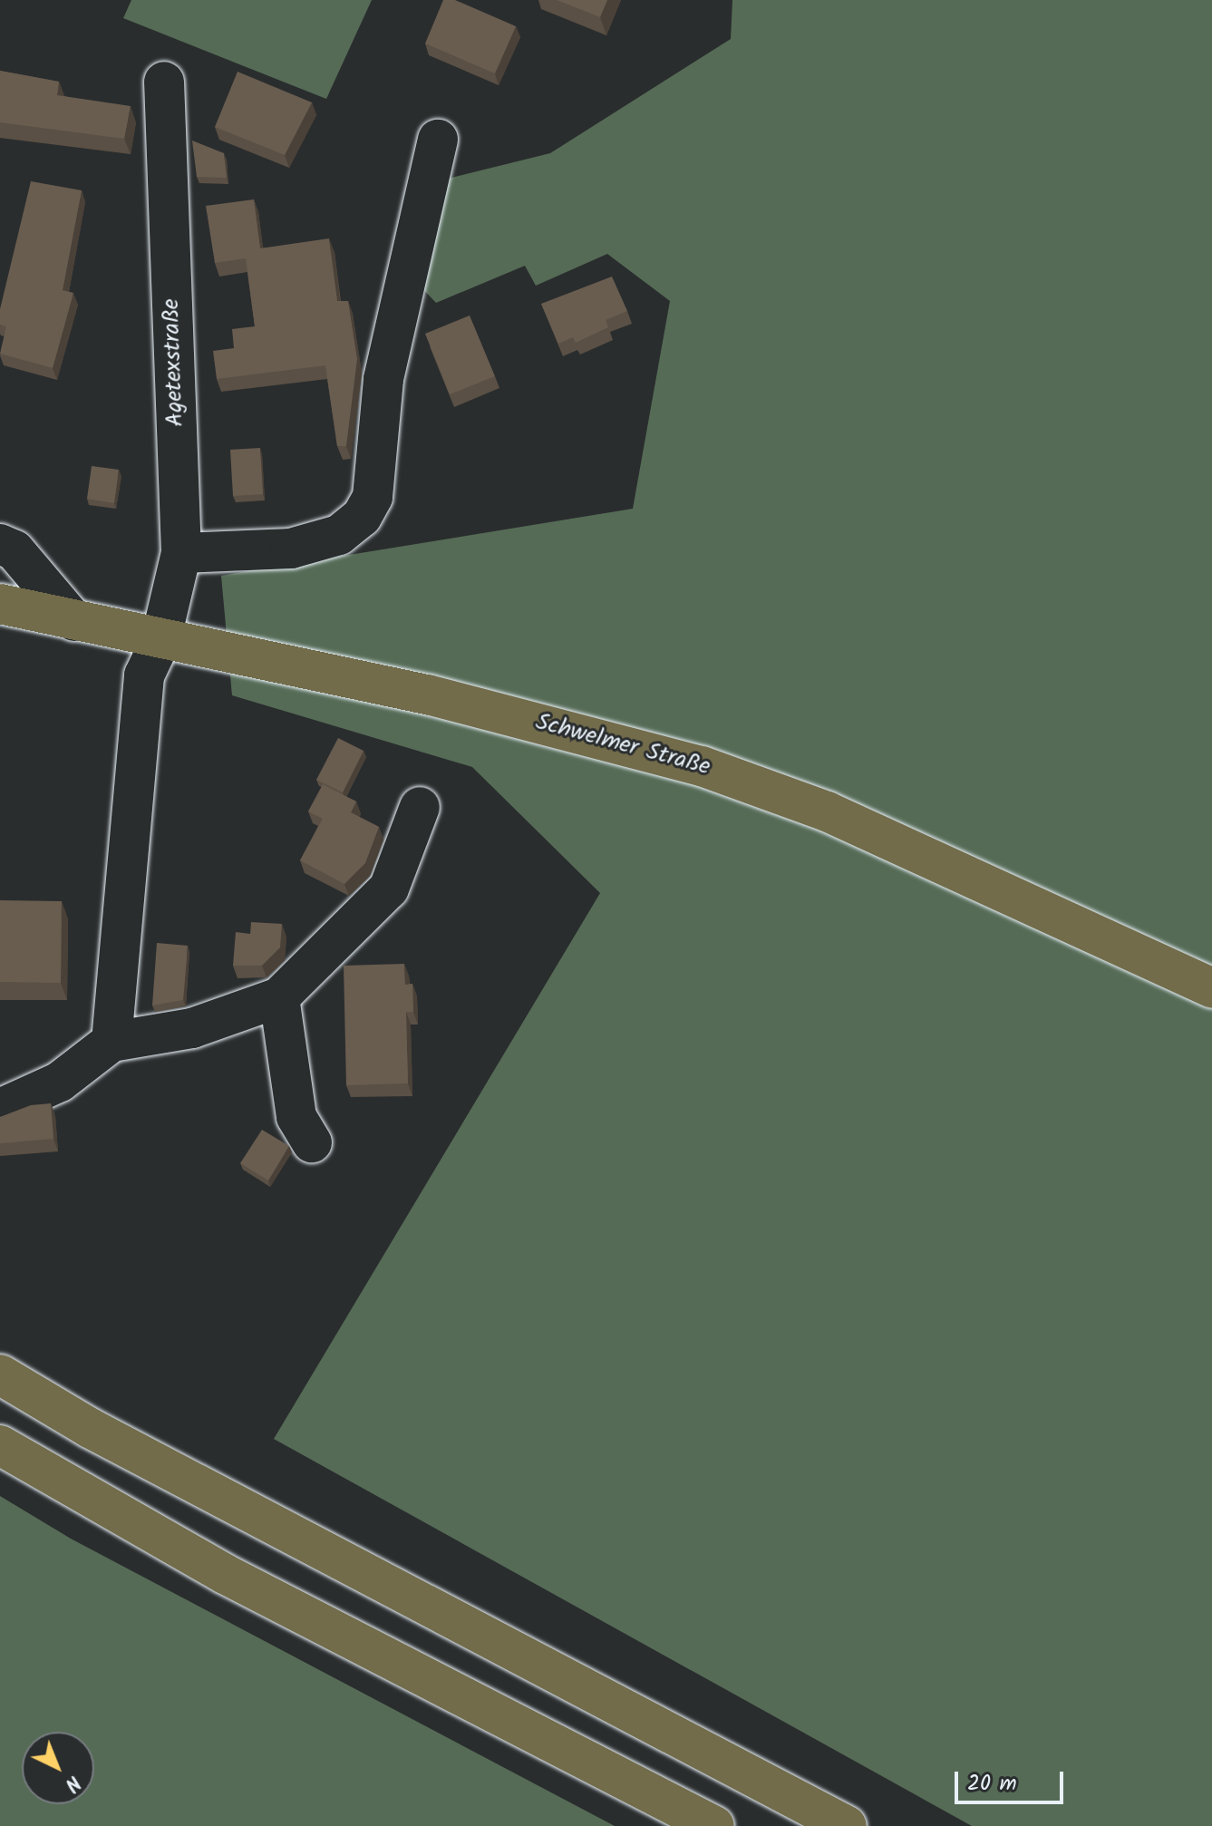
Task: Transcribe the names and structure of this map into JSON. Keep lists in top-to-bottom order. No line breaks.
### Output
{"streets":{"main road":["Schwelmer Straße"],"street":["Agetexstraße"]},"crossings":[["Agetexstraße","Schwelmer Straße"]],"scale_bar":"20 m","north":"bottom right"}
